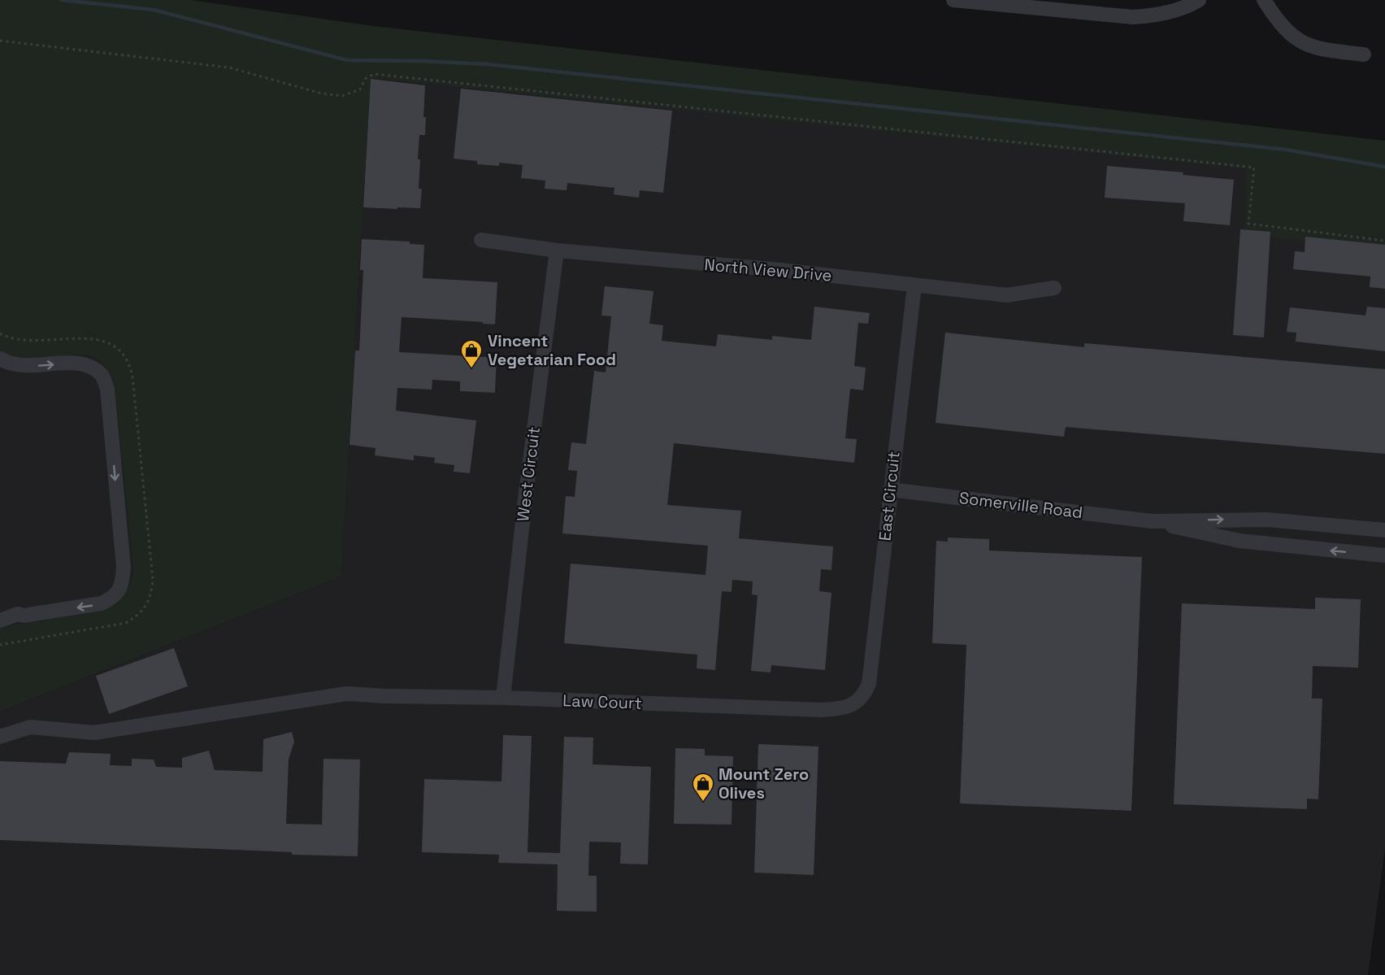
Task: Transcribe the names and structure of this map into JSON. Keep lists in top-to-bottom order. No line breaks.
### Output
{"streets":{"street":["North View Drive","West Circuit","East Circuit","Somerville Road","Law Court"]},"crossings":[["North View Drive","West Circuit"],["North View Drive","East Circuit"],["West Circuit","Law Court"],["East Circuit","Somerville Road"],["East Circuit","Law Court"]],"places":{"shop":["Vincent Vegetarian Food","Mount Zero Olives"]}}
